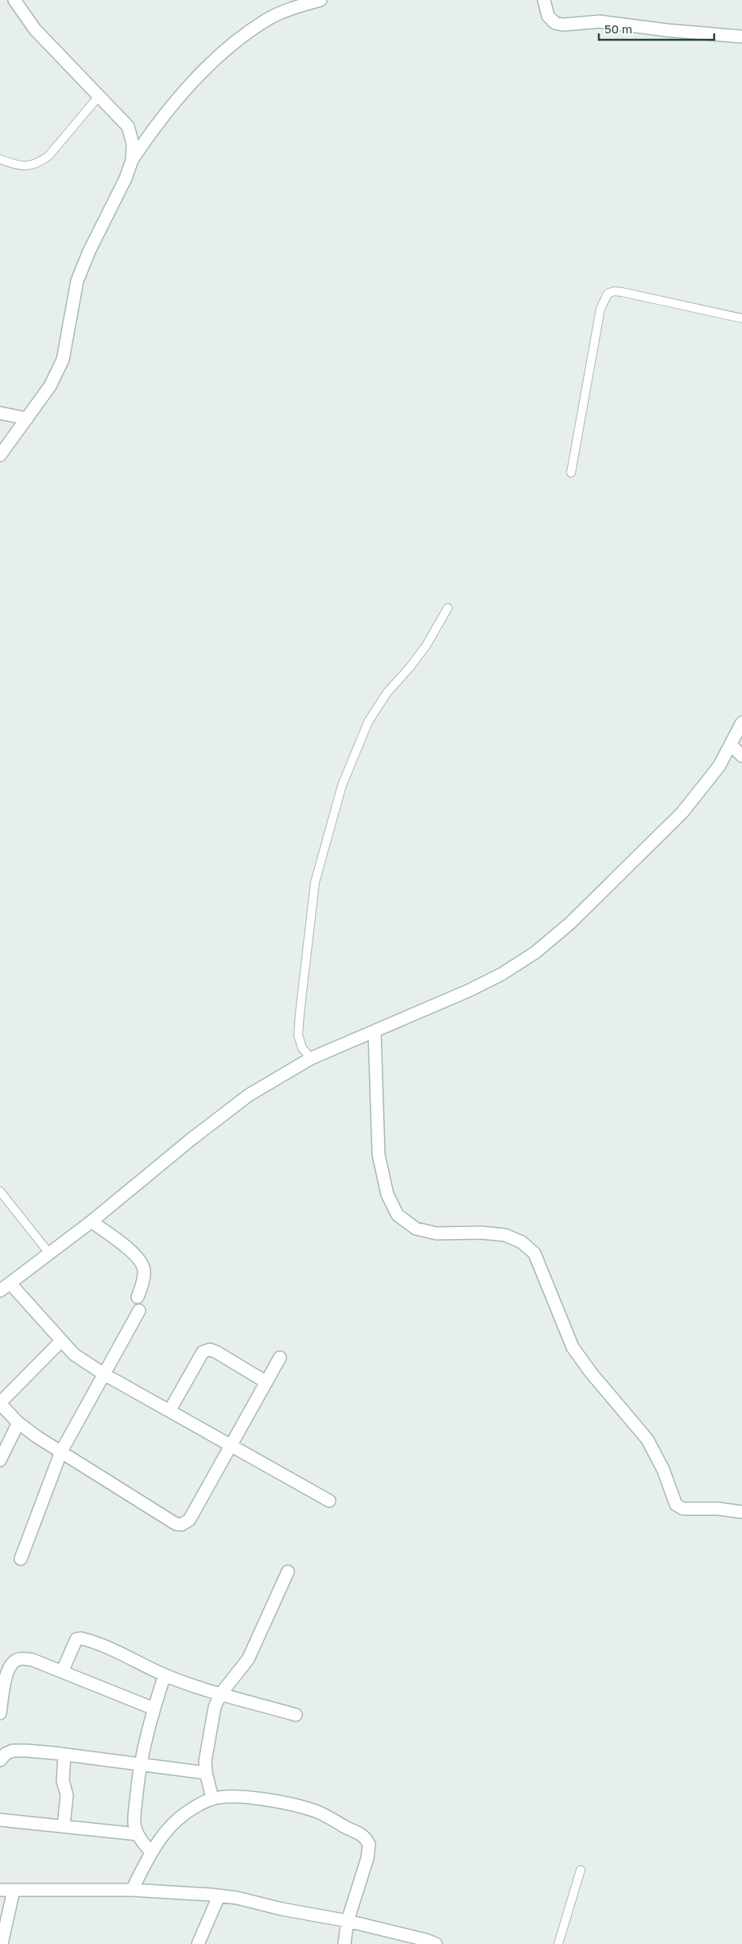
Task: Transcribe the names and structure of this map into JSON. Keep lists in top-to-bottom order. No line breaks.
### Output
{"scale_bar":"50 m"}
